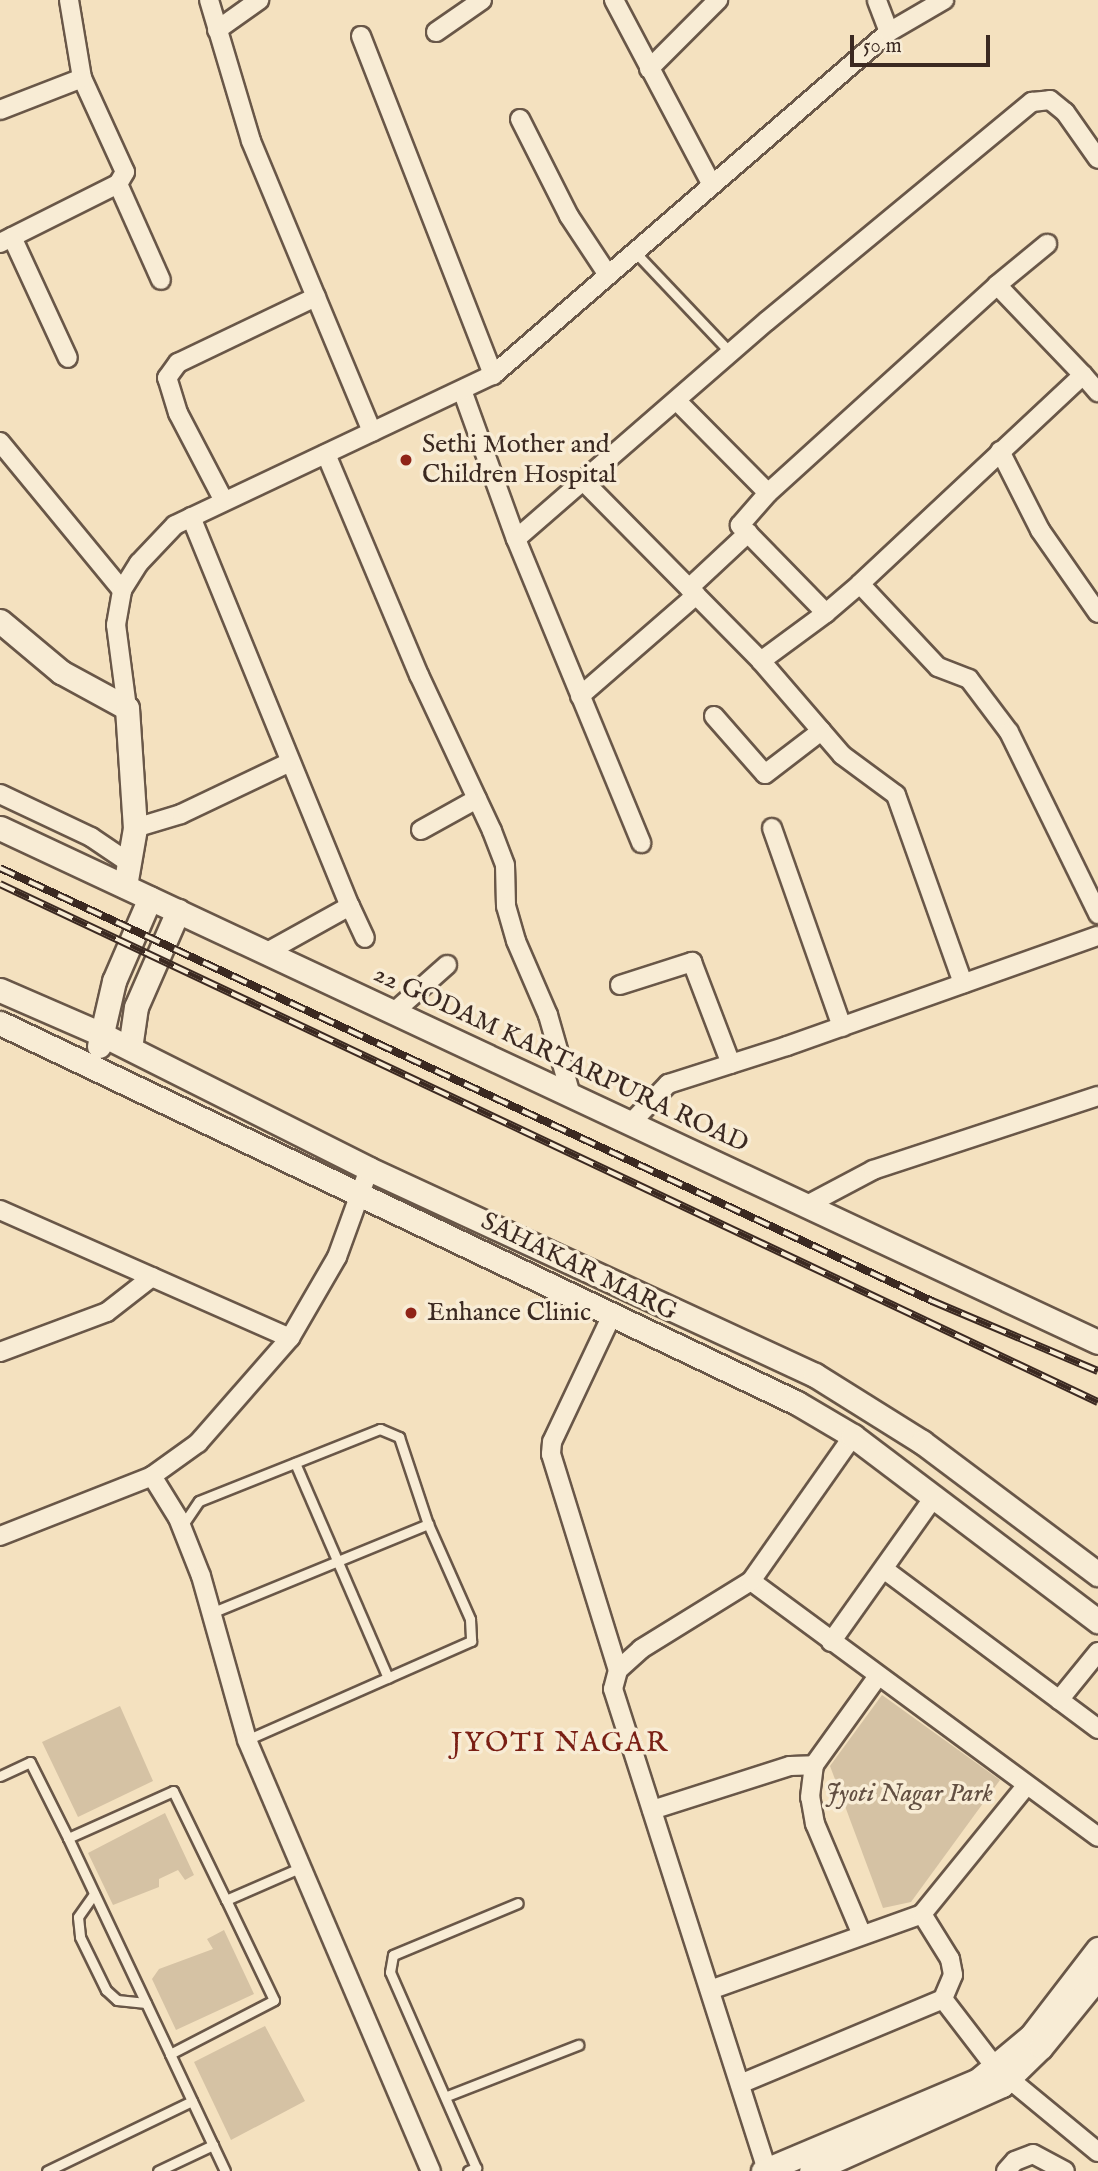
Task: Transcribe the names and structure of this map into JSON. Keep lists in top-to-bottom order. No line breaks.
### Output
{"streets":{"street":["22 GODAM KARTARPURA ROAD","SAHAKAR MARG"]},"districts":["JYOTI NAGAR"],"parks":["Jyoti Nagar Park"],"places":["Sethi Mother and Children Hospital","Enhance Clinic"],"scale_bar":"50 m"}
